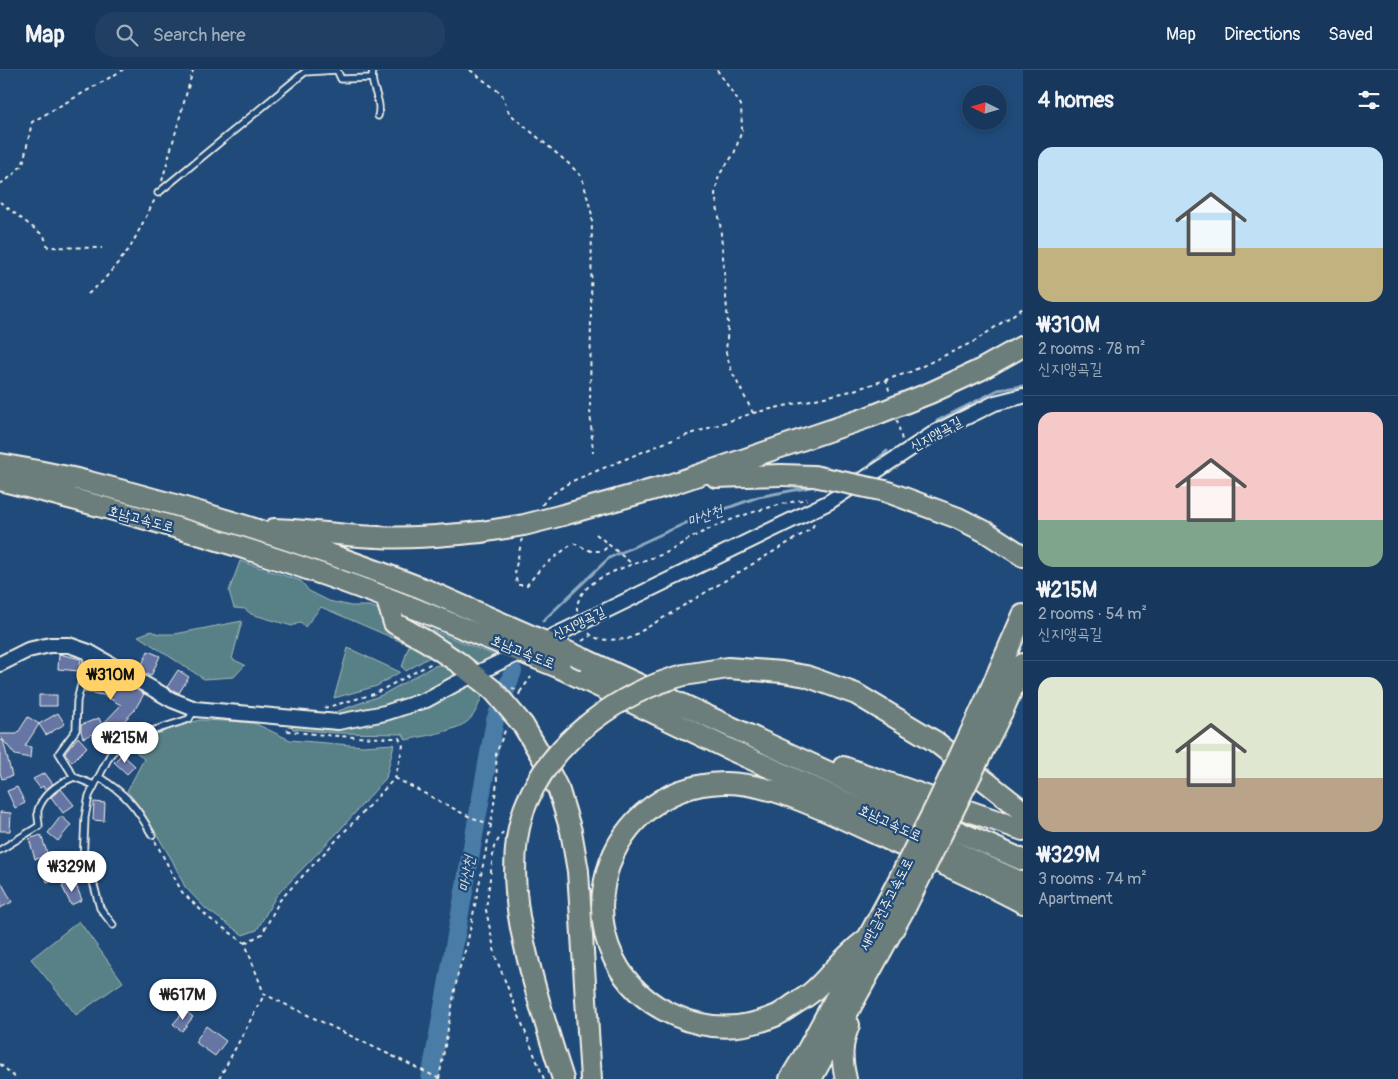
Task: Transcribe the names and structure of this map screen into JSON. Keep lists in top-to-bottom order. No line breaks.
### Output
{"streets":{"highway":["호남고속도로","새만금전주고속도로"],"street":["신지앵곡길"]},"water":["마산천"],"north":"left","page":{"header":"Map","search":"Search here","nav":["Map","Directions","Saved"],"heading":"4 homes","list":[{"name":"₩310M","note":"2 rooms · 78 m² · 신지앵곡길"},{"name":"₩215M","note":"2 rooms · 54 m² · 신지앵곡길"},{"name":"₩329M","note":"3 rooms · 74 m² · Apartment"}],"price":["₩310M","₩215M","₩329M","₩617M"]}}
